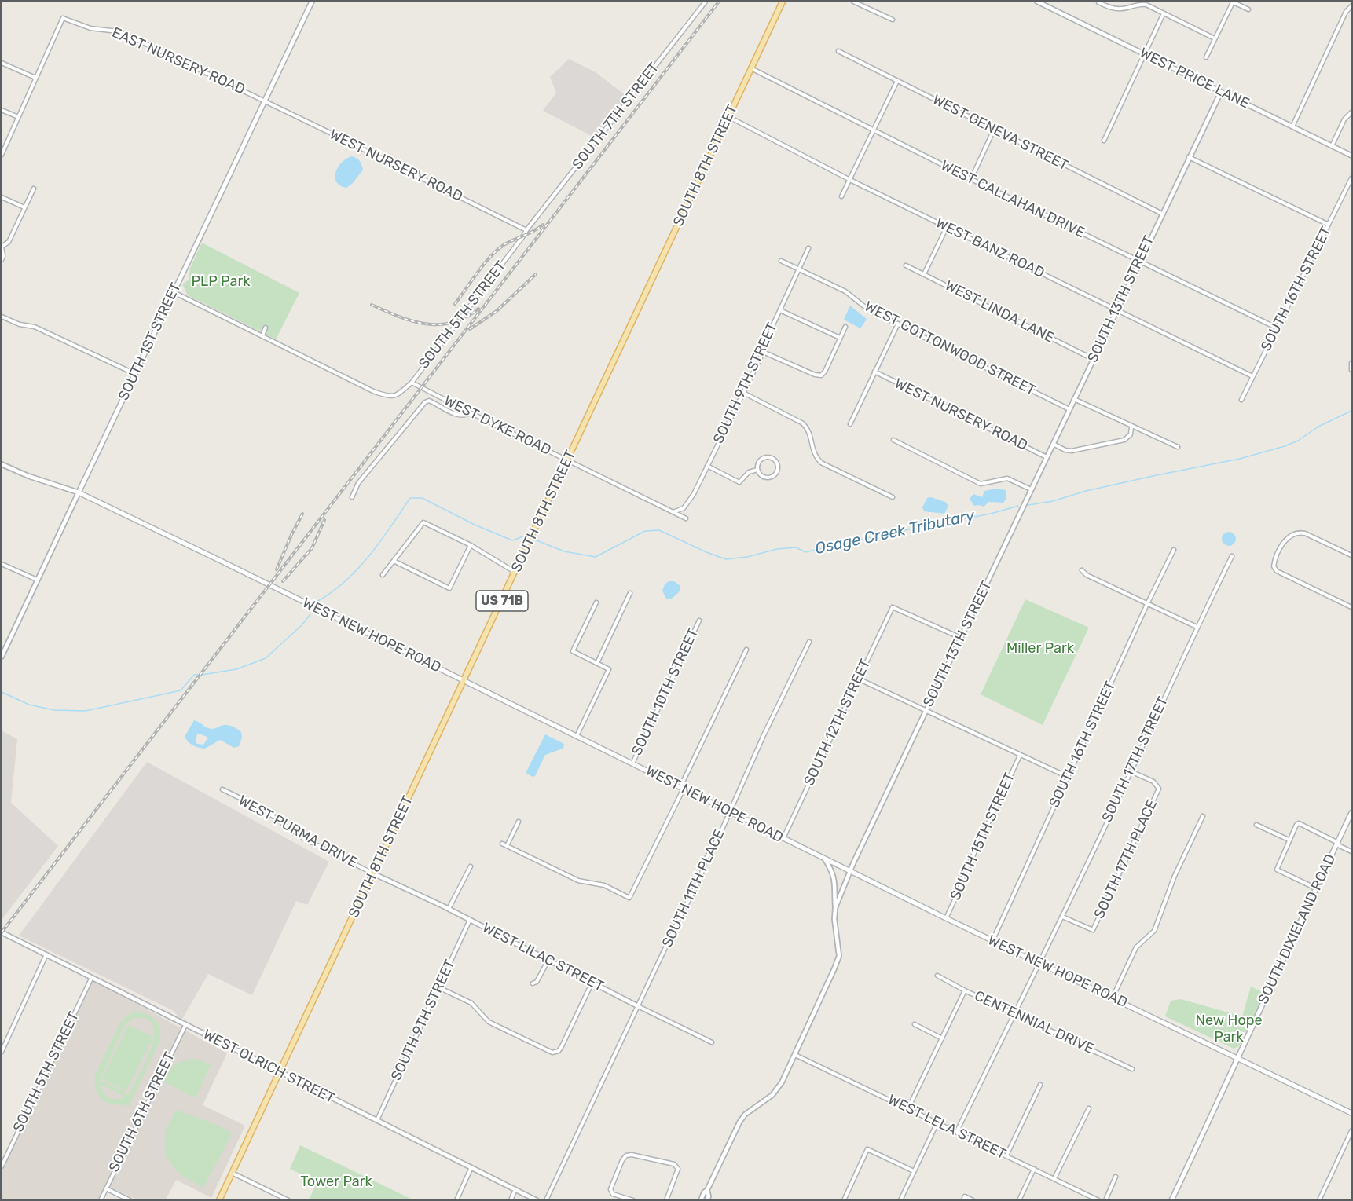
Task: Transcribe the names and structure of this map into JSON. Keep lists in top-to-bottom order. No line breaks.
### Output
{"streets":{"main road":["SOUTH 8TH STREET","SOUTH 1ST STREET","US 71B","WEST NEW HOPE ROAD","SOUTH DIXIELAND ROAD"],"street":["EAST NURSERY ROAD","WEST PRICE LANE","SOUTH 7TH STREET","WEST GENEVA STREET","WEST NURSERY ROAD","WEST CALLAHAN DRIVE","WEST BANZ ROAD","SOUTH 16TH STREET","SOUTH 13TH STREET","WEST LINDA LANE","SOUTH 5TH STREET","WEST COTTONWOOD STREET","SOUTH 9TH STREET","WEST DYKE ROAD","SOUTH 10TH STREET","SOUTH 12TH STREET","SOUTH 17TH STREET","WEST PURMA DRIVE","SOUTH 15TH STREET","SOUTH 17TH PLACE","SOUTH 11TH PLACE","WEST LILAC STREET","CENTENNIAL DRIVE","WEST OLRICH STREET","SOUTH 6TH STREET","WEST LELA STREET"]},"crossings":[["EAST NURSERY ROAD","WEST NURSERY ROAD"],["EAST NURSERY ROAD","SOUTH 1ST STREET"],["WEST PRICE LANE","SOUTH 13TH STREET"],["SOUTH 7TH STREET","WEST NURSERY ROAD"],["SOUTH 7TH STREET","SOUTH 5TH STREET"],["WEST GENEVA STREET","SOUTH 13TH STREET"],["WEST NURSERY ROAD","SOUTH 13TH STREET"],["WEST NURSERY ROAD","SOUTH 5TH STREET"],["WEST NURSERY ROAD","SOUTH 1ST STREET"],["SOUTH 8TH STREET","WEST CALLAHAN DRIVE"],["SOUTH 8TH STREET","WEST BANZ ROAD"],["SOUTH 8TH STREET","WEST DYKE ROAD"],["SOUTH 8TH STREET","WEST NEW HOPE ROAD"],["SOUTH 8TH STREET","WEST PURMA DRIVE"],["SOUTH 8TH STREET","WEST LILAC STREET"],["SOUTH 8TH STREET","WEST OLRICH STREET"],["WEST CALLAHAN DRIVE","SOUTH 16TH STREET"],["WEST CALLAHAN DRIVE","SOUTH 13TH STREET"],["WEST BANZ ROAD","SOUTH 16TH STREET"],["WEST BANZ ROAD","SOUTH 13TH STREET"],["SOUTH 16TH STREET","WEST NEW HOPE ROAD"],["SOUTH 13TH STREET","WEST LINDA LANE"],["SOUTH 13TH STREET","WEST COTTONWOOD STREET"],["SOUTH 13TH STREET","WEST NEW HOPE ROAD"],["SOUTH 13TH STREET","SOUTH 12TH STREET"],["SOUTH 13TH STREET","WEST LELA STREET"],["SOUTH 5TH STREET","WEST DYKE ROAD"],["SOUTH 5TH STREET","WEST OLRICH STREET"],["SOUTH 1ST STREET","WEST NEW HOPE ROAD"],["WEST COTTONWOOD STREET","SOUTH 9TH STREET"],["SOUTH 9TH STREET","WEST DYKE ROAD"],["SOUTH 9TH STREET","WEST LILAC STREET"],["SOUTH 9TH STREET","WEST OLRICH STREET"],["WEST NEW HOPE ROAD","SOUTH 10TH STREET"],["WEST NEW HOPE ROAD","SOUTH 12TH STREET"],["WEST NEW HOPE ROAD","SOUTH 17TH STREET"],["WEST NEW HOPE ROAD","SOUTH 15TH STREET"],["WEST NEW HOPE ROAD","SOUTH 11TH PLACE"],["WEST NEW HOPE ROAD","SOUTH DIXIELAND ROAD"],["SOUTH 17TH STREET","SOUTH 17TH PLACE"],["SOUTH 17TH STREET","CENTENNIAL DRIVE"],["SOUTH 17TH STREET","WEST LELA STREET"],["WEST PURMA DRIVE","WEST LILAC STREET"],["SOUTH 11TH PLACE","WEST LILAC STREET"],["WEST OLRICH STREET","SOUTH 6TH STREET"]],"water":["Osage Creek Tributary"],"parks":["PLP Park","Miller Park","New Hope Park","Tower Park"]}
